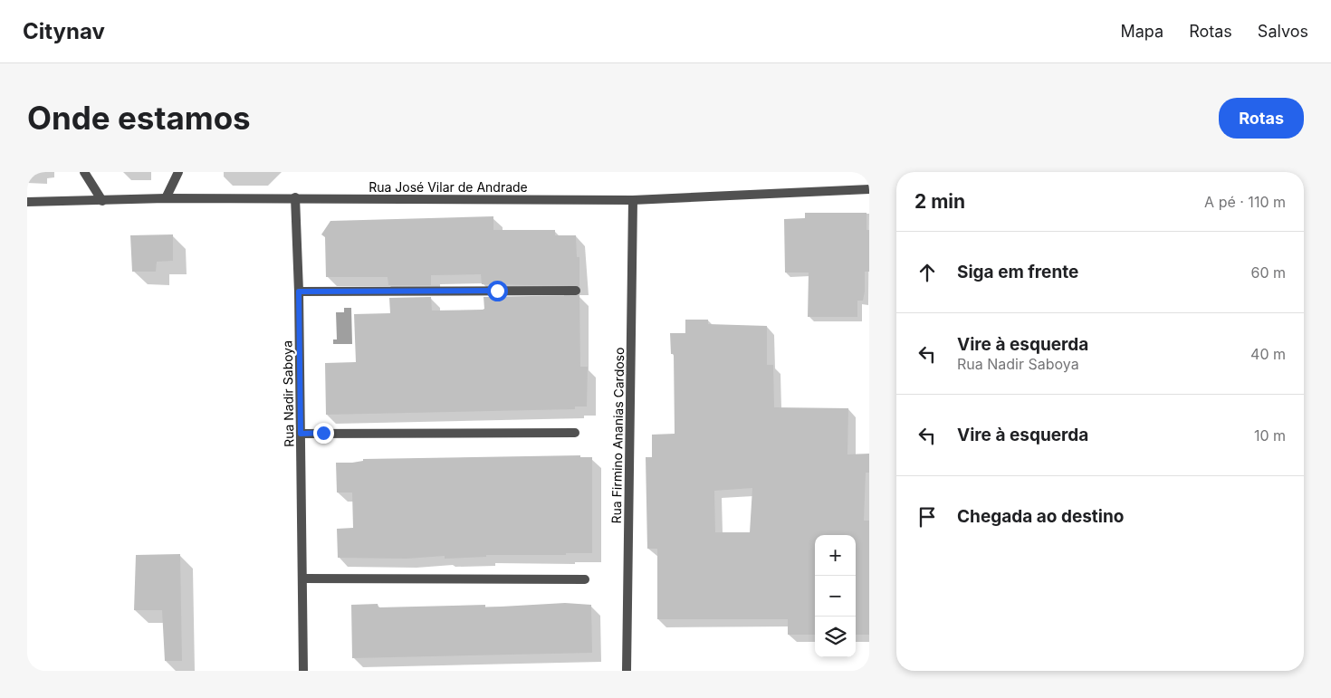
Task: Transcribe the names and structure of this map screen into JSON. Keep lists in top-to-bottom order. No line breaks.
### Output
{"streets":{"street":["Rua José Vilar de Andrade","Rua Nadir Saboya","Rua Firmino Ananias Cardoso"]},"crossings":[["Rua José Vilar de Andrade","Rua Nadir Saboya"],["Rua José Vilar de Andrade","Rua Firmino Ananias Cardoso"]],"page":{"header":"Citynav","nav":["Mapa","Rotas","Salvos"],"buttons":"Rotas","title":"Onde estamos","heading":["2 min","A pé · 110 m"],"list":[["Siga em frente","60 m"],["Vire à esquerda","Rua Nadir Saboya","40 m"],["Vire à esquerda","10 m"],"Chegada ao destino"],"map_buttons":["+","−"]}}
